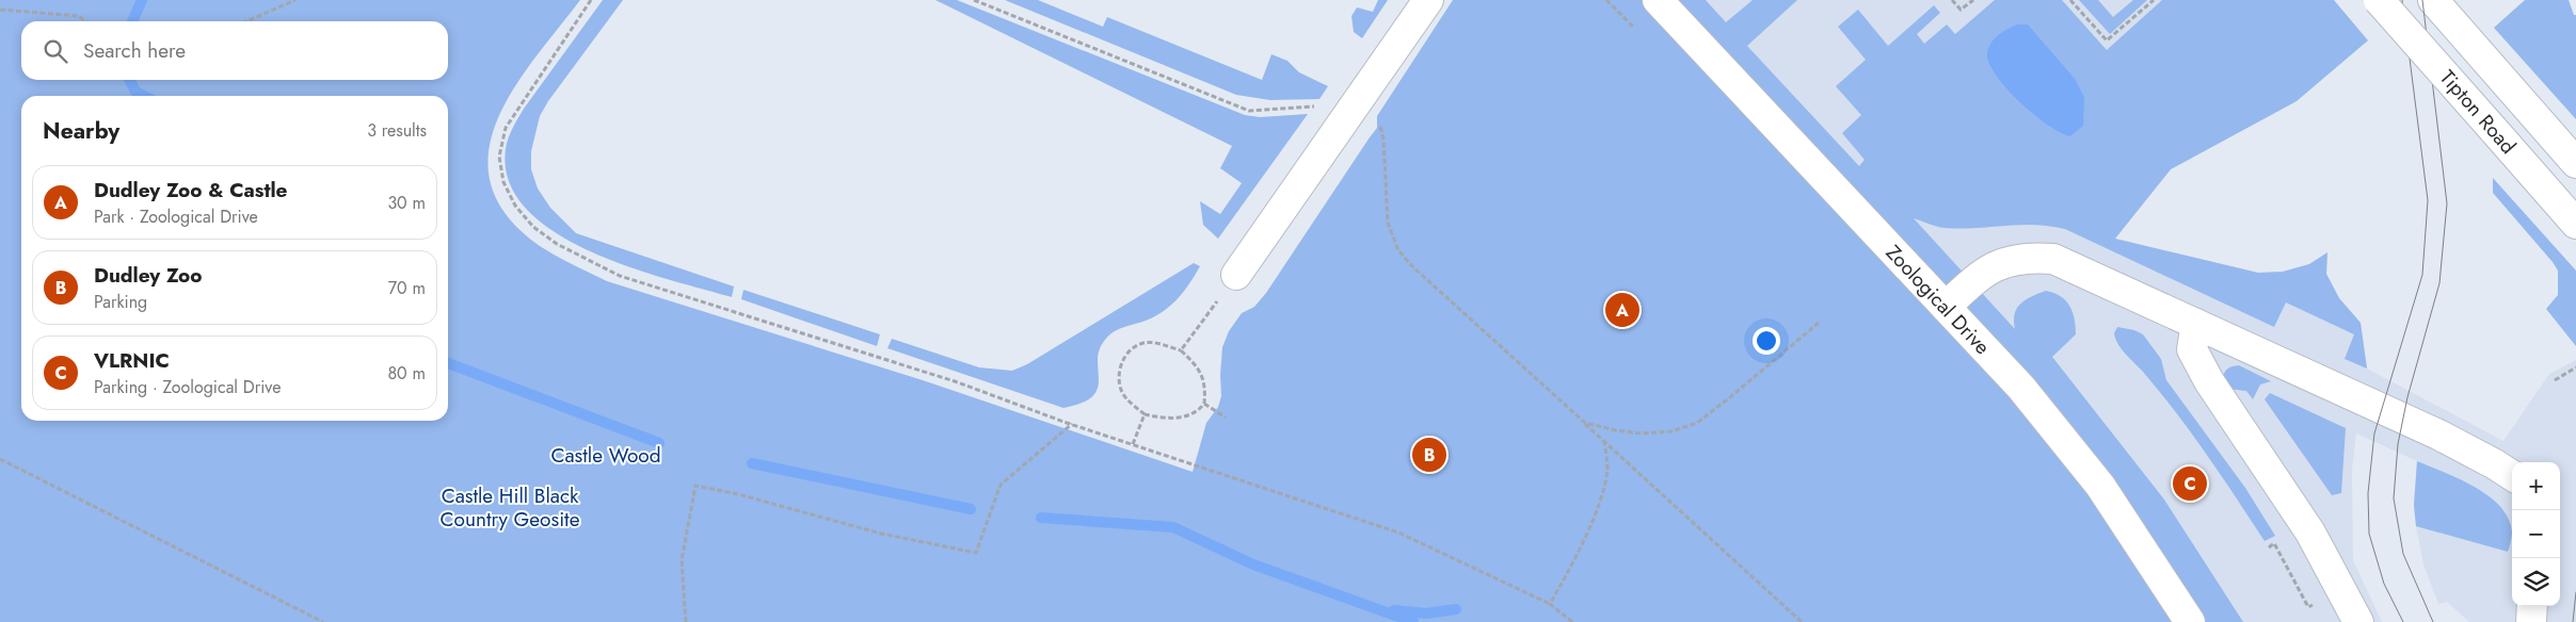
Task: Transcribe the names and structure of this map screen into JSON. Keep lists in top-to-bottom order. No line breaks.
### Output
{"streets":{"street":["Tipton Road","Zoological Drive"]},"parks":["Castle Wood","Castle Hill Black Country Geosite"],"page":{"search":"Search here","heading":["Nearby","3 results"],"list":[{"mark":"A","name":"Dudley Zoo & Castle","note":"Park · Zoological Drive","value":"30 m"},{"mark":"B","name":"Dudley Zoo","note":"Parking","value":"70 m"},{"mark":"C","name":"VLRNIC","note":"Parking · Zoological Drive","value":"80 m"}],"pins":["A","B","C"],"map_buttons":["+","−"]}}
